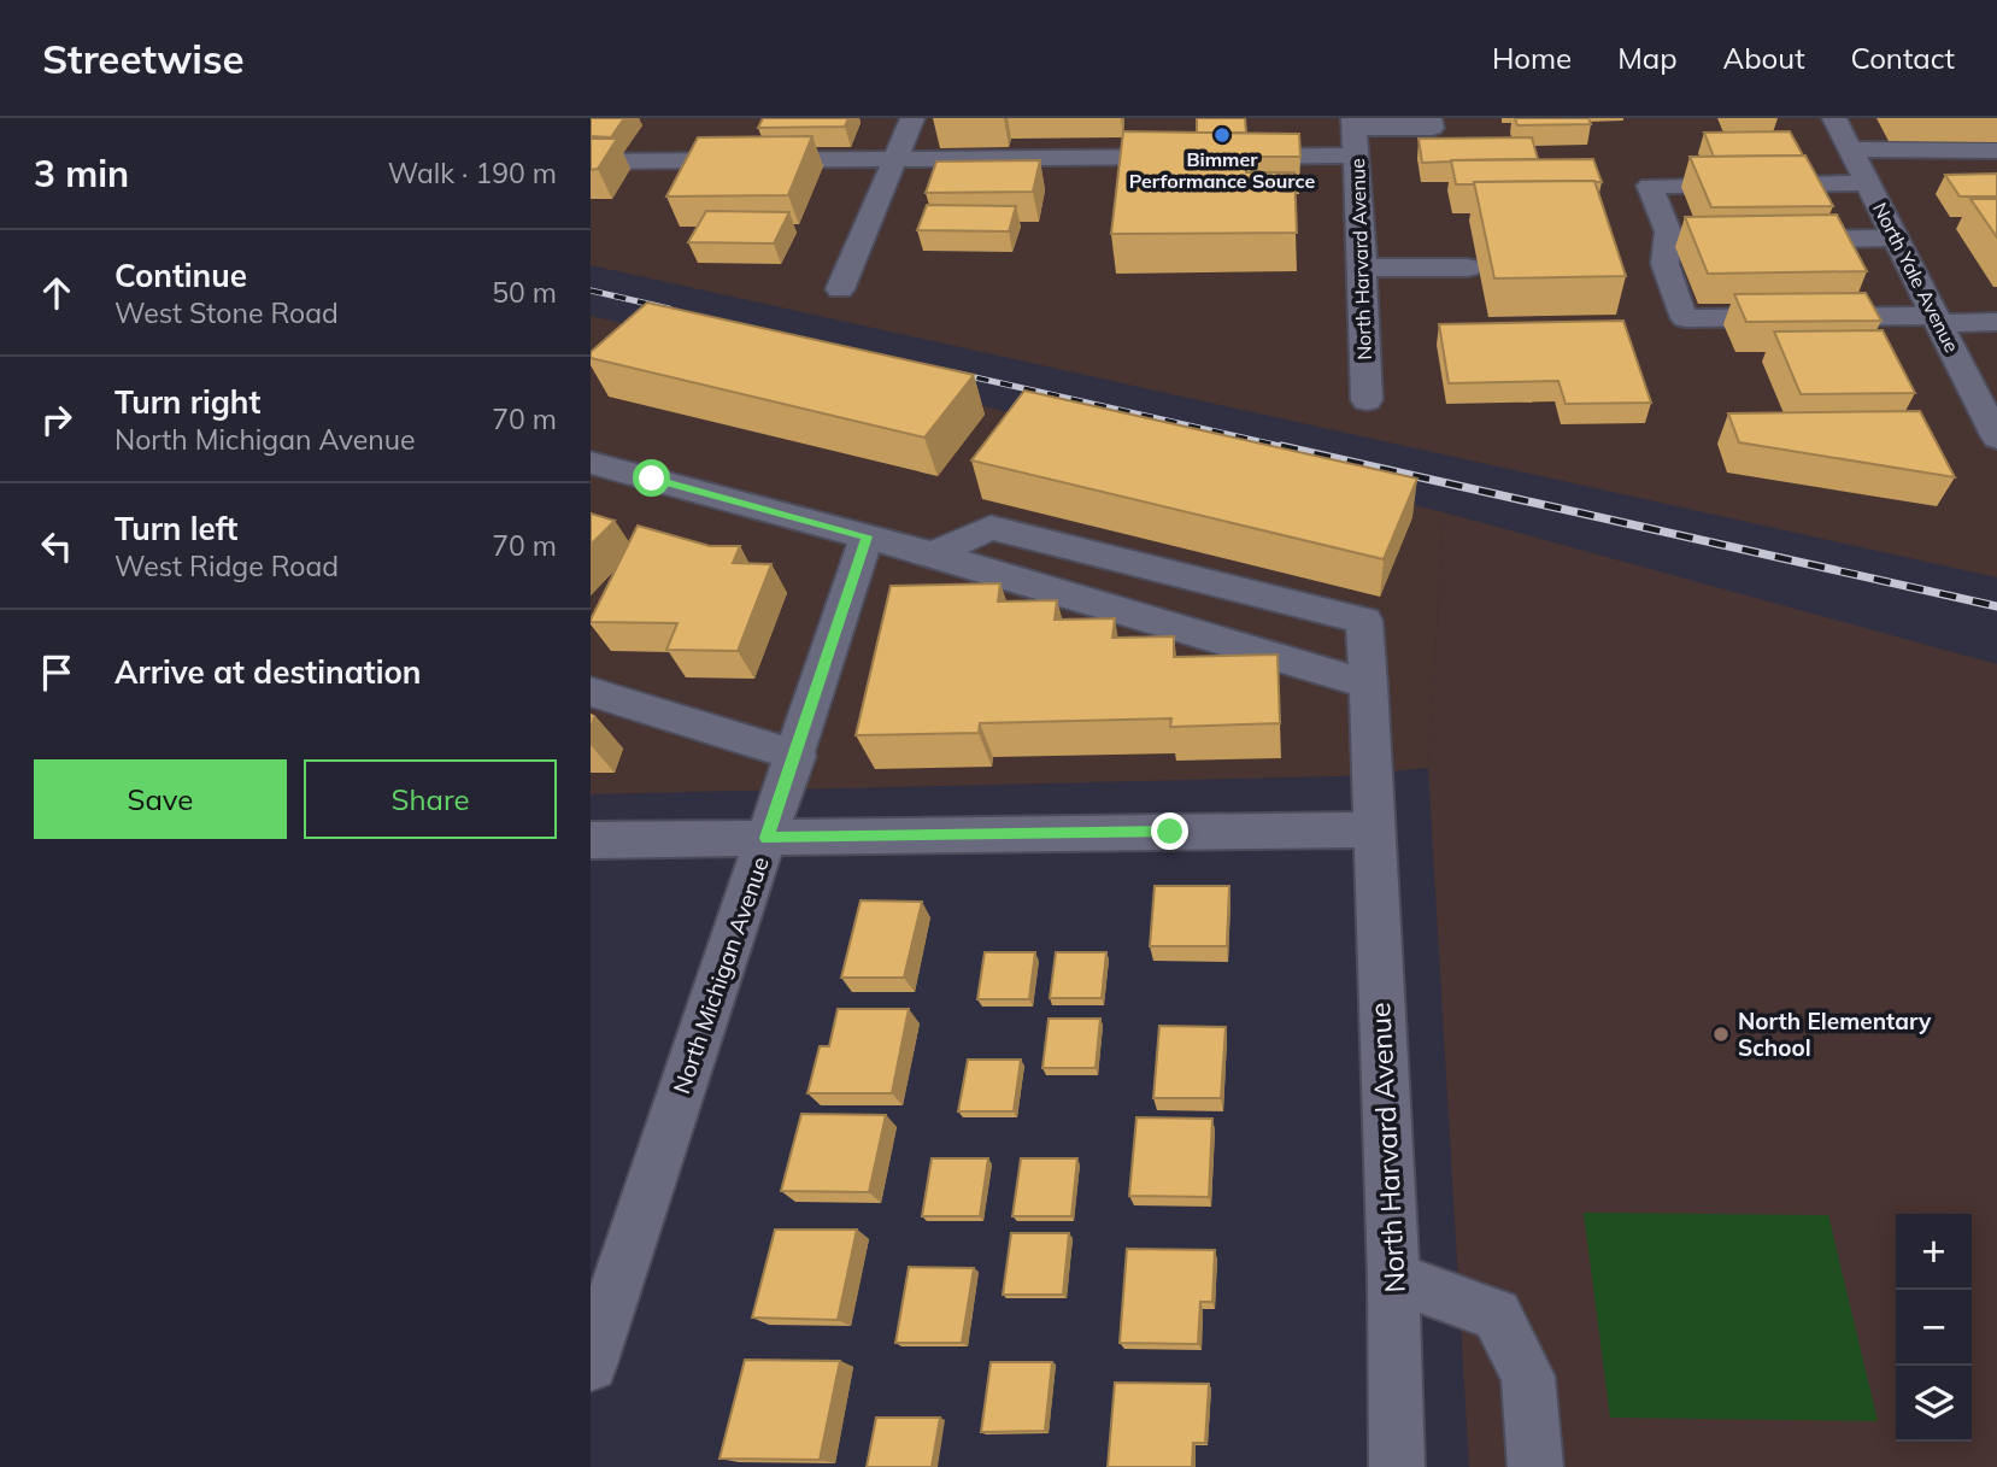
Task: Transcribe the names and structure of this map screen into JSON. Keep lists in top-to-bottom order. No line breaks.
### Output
{"streets":{"street":["North Harvard Avenue","North Yale Avenue","North Michigan Avenue"]},"places":["Bimmer Performance Source","North Elementary School"],"page":{"header":"Streetwise","nav":["Home","Map","About","Contact"],"heading":["3 min","Walk · 190 m"],"list":[["Continue","West Stone Road","50 m"],["Turn right","North Michigan Avenue","70 m"],["Turn left","West Ridge Road","70 m"],"Arrive at destination"],"buttons":["Save","Share"],"map_buttons":["+","−"]}}
